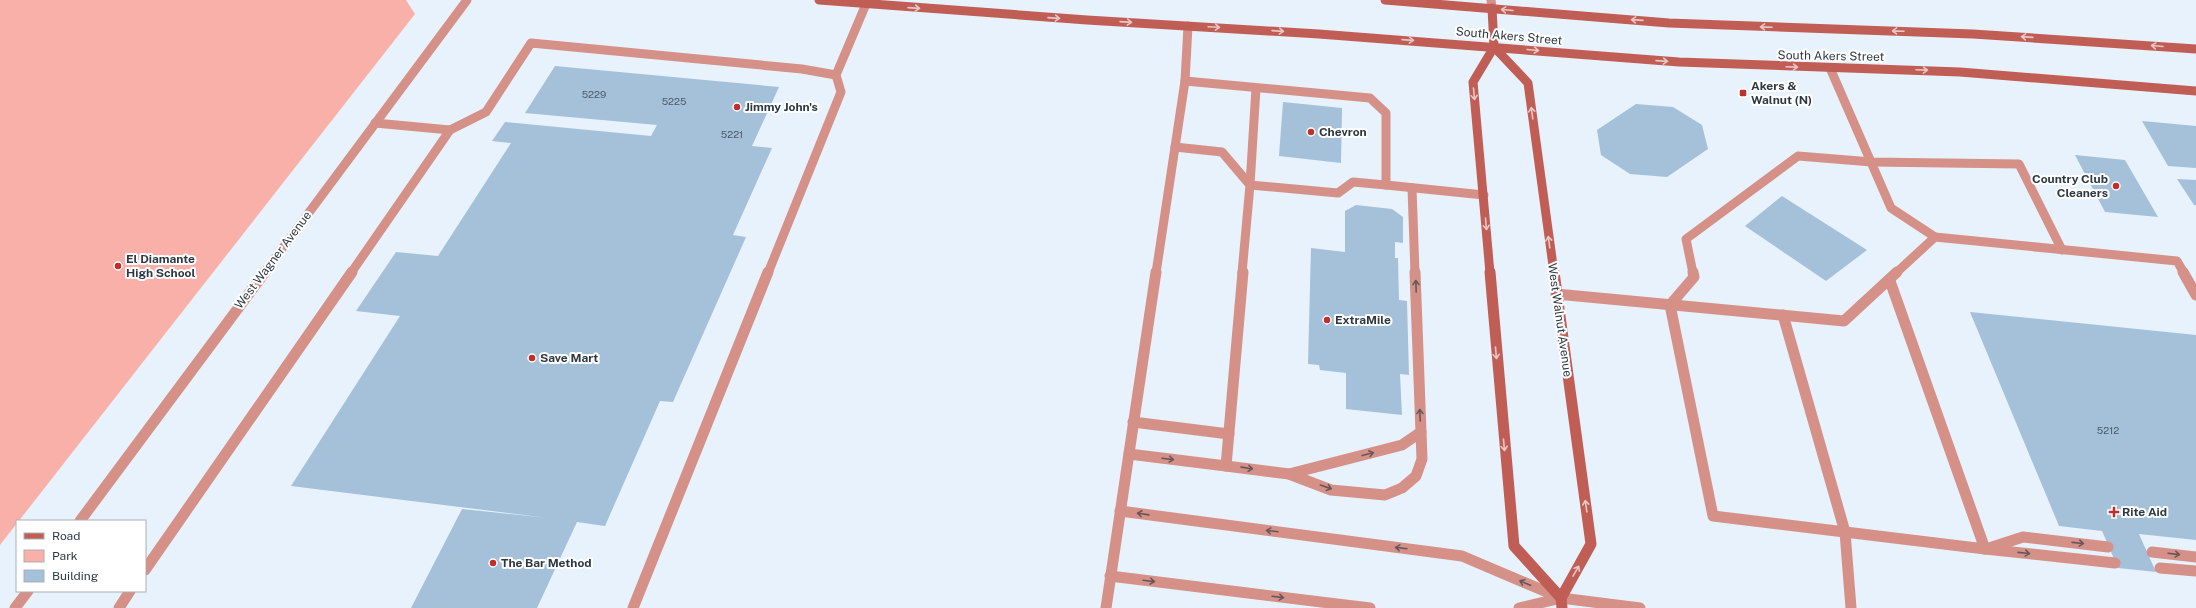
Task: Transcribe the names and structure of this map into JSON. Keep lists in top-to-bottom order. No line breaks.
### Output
{"streets":{"main road":["South Akers Street","West Walnut Avenue"],"street":["West Wagner Avenue"]},"crossings":[["South Akers Street","West Walnut Avenue"]],"places":{"transit":["Akers & Walnut (N)"],"other":["Jimmy John's","Chevron","Country Club Cleaners","El Diamante High School","ExtraMile","Save Mart","The Bar Method"],"health":["Rite Aid"]},"house_numbers":["5229","5225","5221","5212"],"legend":["Road","Park","Building"]}
